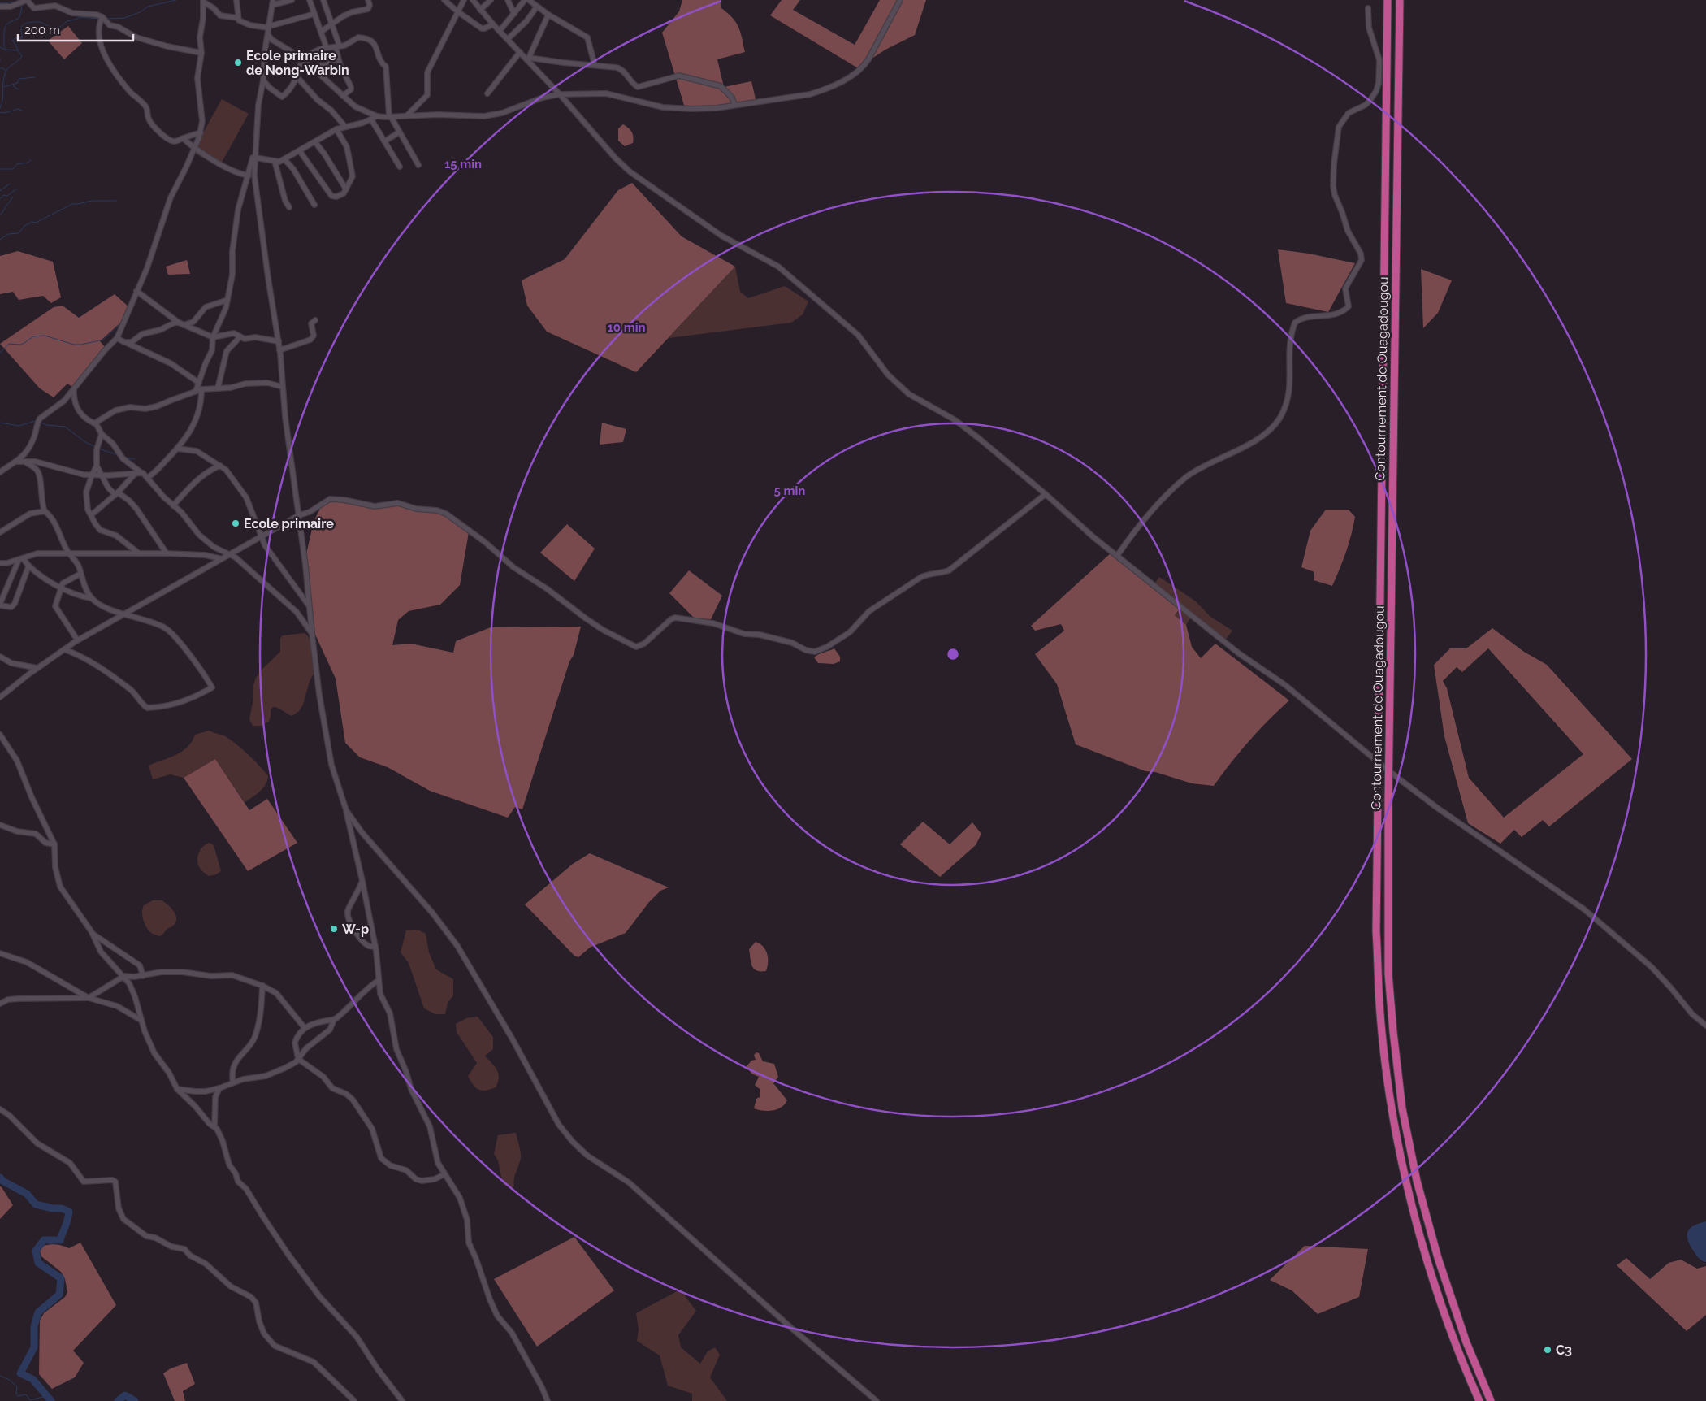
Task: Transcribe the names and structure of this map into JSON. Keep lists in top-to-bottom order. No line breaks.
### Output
{"streets":{"highway":["Contournement de Ouagadougou"]},"places":["Ecole primaire de Nong-Warbin","Ecole primaire","W-p","C3"],"scale_bar":"200 m","rings":["15 min","10 min","5 min"]}
